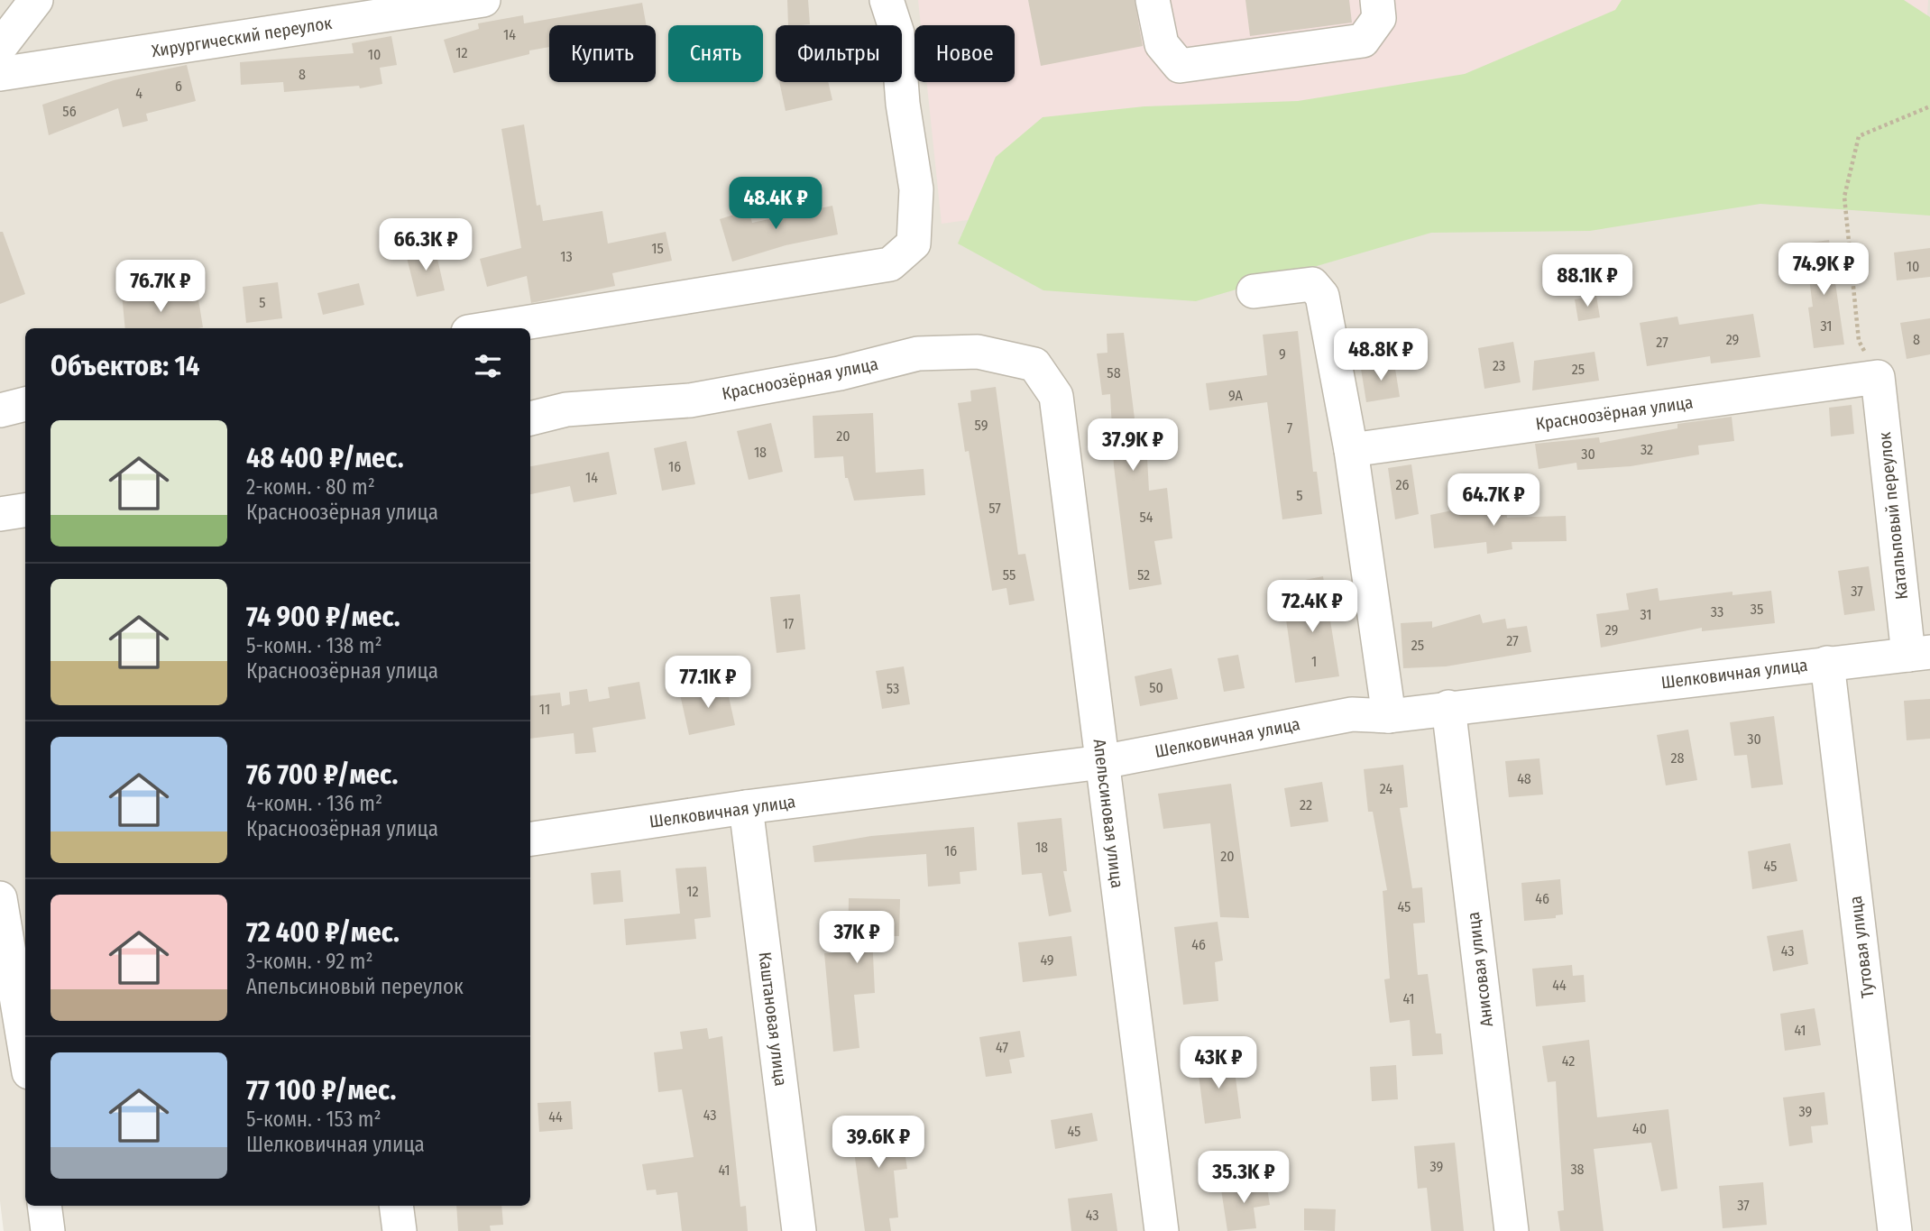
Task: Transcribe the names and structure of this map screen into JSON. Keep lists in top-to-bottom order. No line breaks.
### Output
{"streets":{"street":["Хирургический переулок","Красноозёрная улица","Катальповый переулок","Шелковичная улица","Апельсиновая улица","Тутовая улица","Анисовая улица","Каштановая улица"]},"crossings":[["Красноозёрная улица","Катальповый переулок"],["Красноозёрная улица","Апельсиновая улица"],["Катальповый переулок","Шелковичная улица"],["Шелковичная улица","Апельсиновая улица"],["Шелковичная улица","Тутовая улица"],["Шелковичная улица","Анисовая улица"],["Шелковичная улица","Каштановая улица"]],"house_numbers":["14","12","10","8","6","4","56","15","13","10","5","31","29","8","27","9","23","25","58","9А","59","7","20","32","18","30","16","14","26","5","57","54","55","52","37","35","33","31","17","29","27","25","1","50","53","11","30","28","48","24","22","18","16","20","45","12","46","45","46","43","49","44","41","41","47","42","39","43","44","40","45","39","38","41","37","43"],"page":{"chip":["Купить","Снять","Фильтры","Новое"],"price":["48.4K ₽","66.3K ₽","74.9K ₽","88.1K ₽","76.7K ₽","48.8K ₽","37.9K ₽","64.7K ₽","72.4K ₽","77.1K ₽","37K ₽","43K ₽","39.6K ₽","35.3K ₽"],"heading":"Объектов: 14","list":[{"name":"48 400 ₽/мес.","note":"2-комн. · 80 m² · Красноозёрная улица"},{"name":"74 900 ₽/мес.","note":"5-комн. · 138 m² · Красноозёрная улица"},{"name":"76 700 ₽/мес.","note":"4-комн. · 136 m² · Красноозёрная улица"},{"name":"72 400 ₽/мес.","note":"3-комн. · 92 m² · Апельсиновый переулок"},{"name":"77 100 ₽/мес.","note":"5-комн. · 153 m² · Шелковичная улица"}]}}
